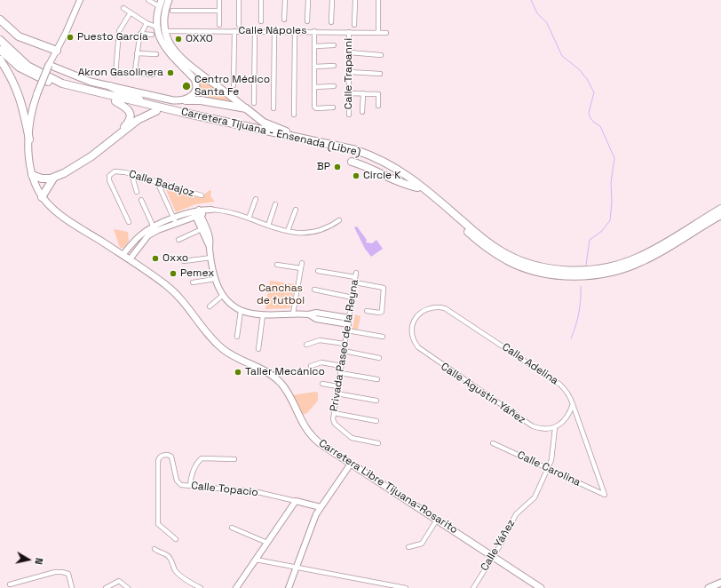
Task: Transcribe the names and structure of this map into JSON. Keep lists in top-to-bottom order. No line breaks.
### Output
{"streets":{"highway":["Carretera Tijuana - Ensenada (Libre)"],"main road":["Carretera Libre Tijuana-Rosarito"],"street":["Calle Nápoles","Calle Trapanni","Calle Badajoz","Privada Paseo de la Reyna","Calle Adelina","Calle Agustin Yáñez","Calle Carolina","Calle Topacio","Calle Yáñez"]},"crossings":[["Calle Nápoles","Calle Trapanni"],["Calle Adelina","Calle Agustin Yáñez"],["Calle Adelina","Calle Carolina"],["Calle Agustin Yáñez","Calle Yáñez"],["Calle Carolina","Calle Yáñez"],["Carretera Libre Tijuana-Rosarito","Calle Yáñez"]],"parks":["Canchas de futbol"],"places":["Puesto García","OXXO","Akron Gasolinera","Centro Médico Santa Fe","BP","Circle K","Oxxo","Pemex","Taller Mecánico"],"north":"right"}
